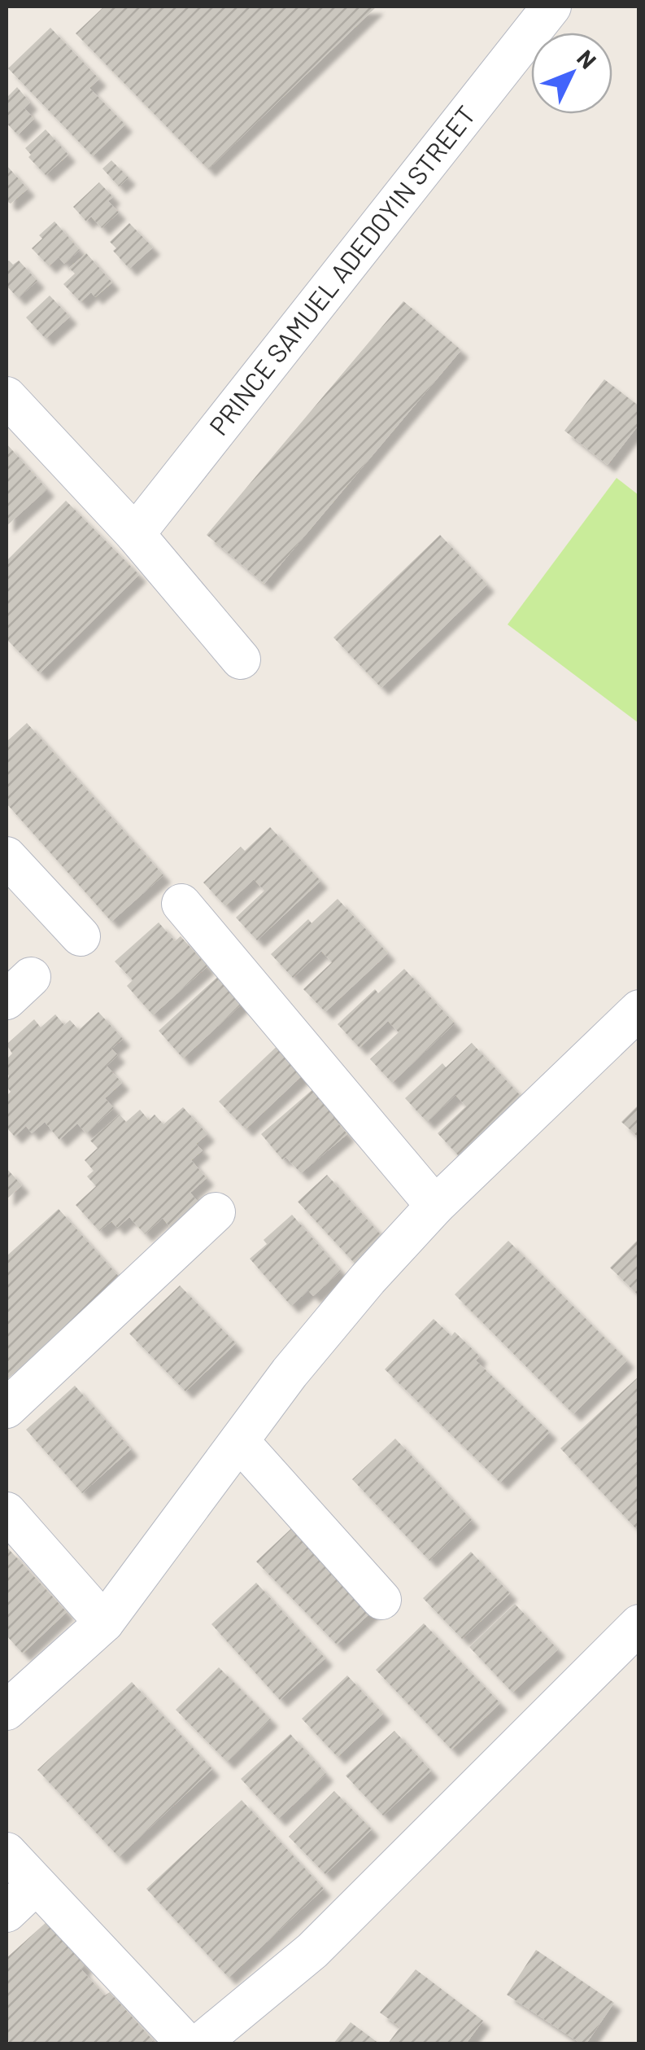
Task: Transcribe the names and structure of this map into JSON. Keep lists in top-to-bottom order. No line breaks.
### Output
{"streets":{"street":["PRINCE SAMUEL ADEDOYIN STREET"]},"north":"top right"}
